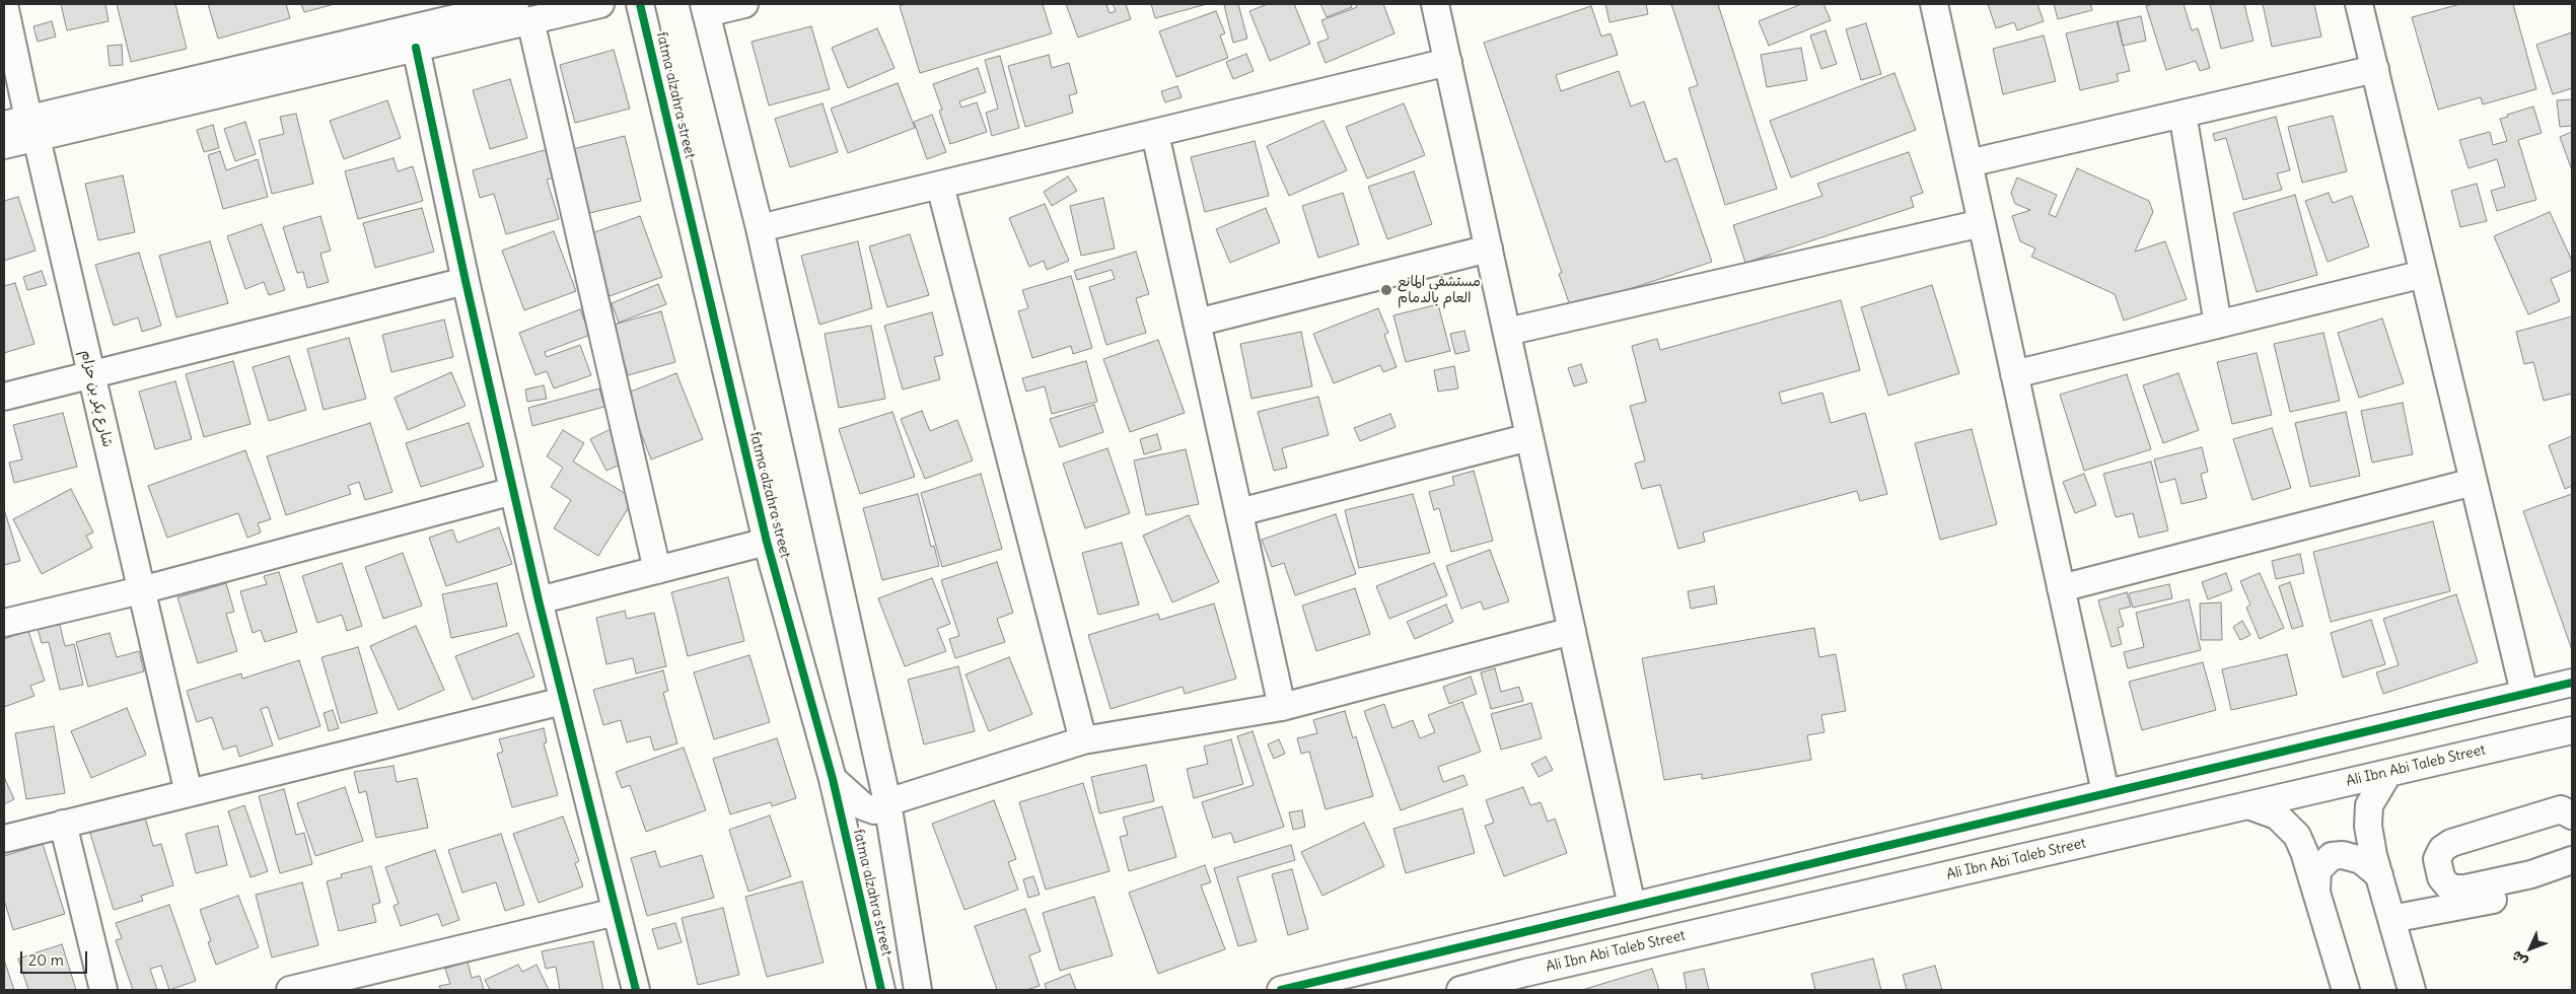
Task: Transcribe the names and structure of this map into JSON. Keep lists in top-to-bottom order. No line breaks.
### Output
{"streets":{"street":["fatma alzahra street","شارع بكر بن حزام","Ali Ibn Abi Taleb Street"]},"places":["مستشفى المانع العام بالدمام"],"scale_bar":"20 m","north":"bottom left"}
